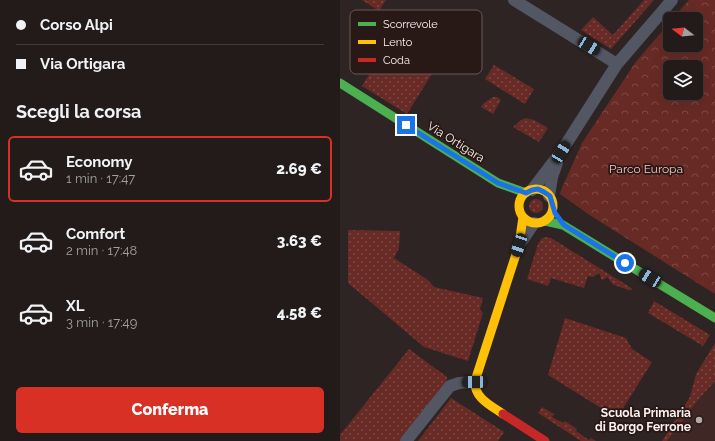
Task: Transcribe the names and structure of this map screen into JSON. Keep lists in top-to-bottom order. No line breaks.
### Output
{"streets":{"street":["Via Ortigara"]},"parks":["Parco Europa"],"places":["Scuola Primaria di Borgo Ferrone"],"legend":["Scorrevole","Lento","Coda"],"north":"left","page":{"banner":["Corso Alpi","Via Ortigara"],"heading":"Scegli la corsa","list":[{"name":"Economy","note":"1 min · 17:47","value":"2.69 €"},{"name":"Comfort","note":"2 min · 17:48","value":"3.63 €"},{"name":"XL","note":"3 min · 17:49","value":"4.58 €"}],"buttons":"Conferma"}}
